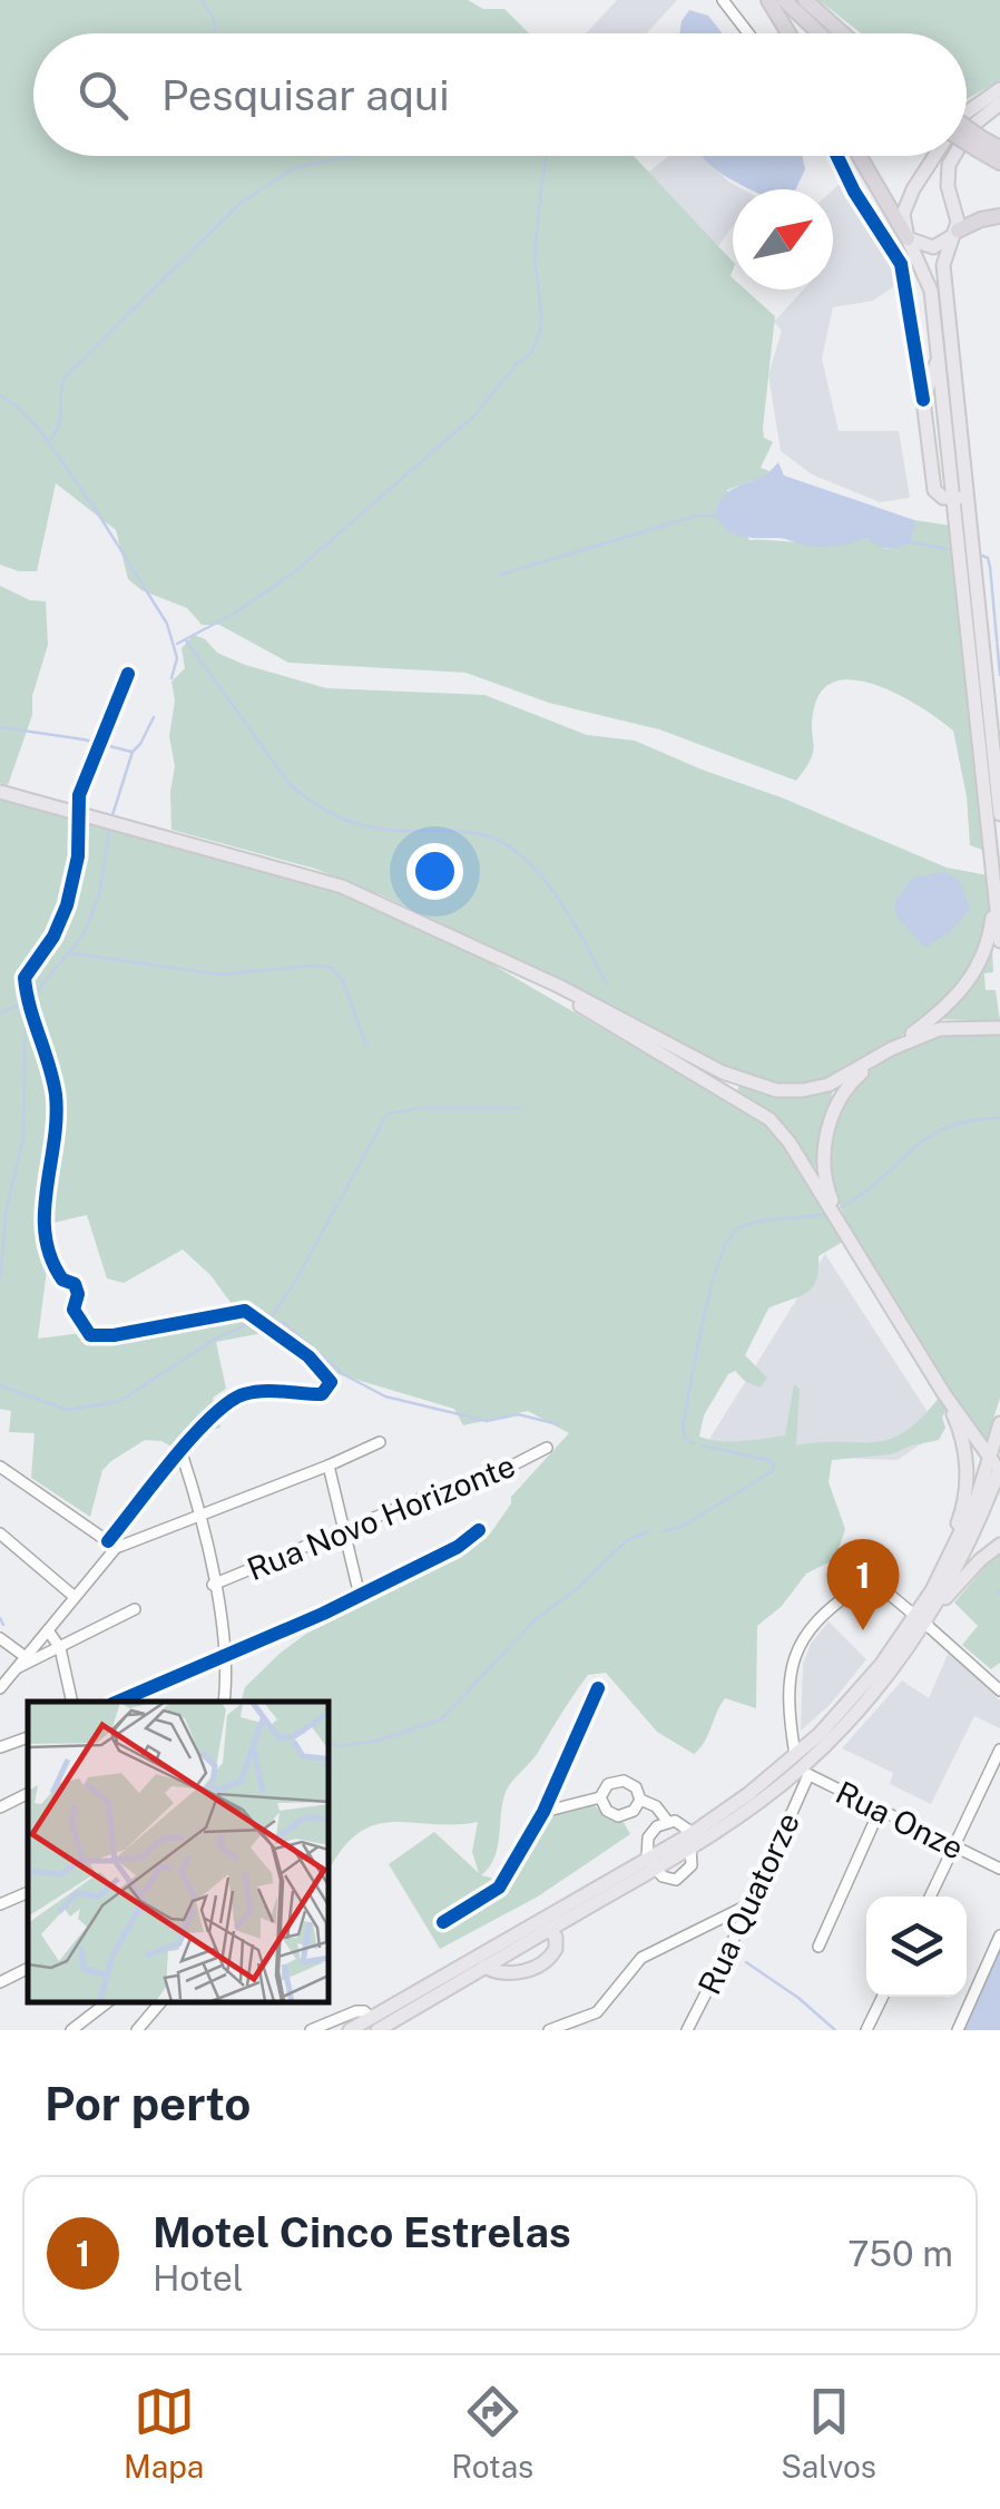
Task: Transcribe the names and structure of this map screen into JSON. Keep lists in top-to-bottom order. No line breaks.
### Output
{"streets":{"street":["Rua Novo Horizonte","Rua Onze","Rua Quatorze"]},"crossings":[["Rua Onze","Rua Quatorze"]],"north":"top right","page":{"search":"Pesquisar aqui","pins":"1","heading":"Por perto","list":[{"mark":"1","name":"Motel Cinco Estrelas","note":"Hotel","value":"750 m"}],"nav":["Mapa","Rotas","Salvos"]}}
